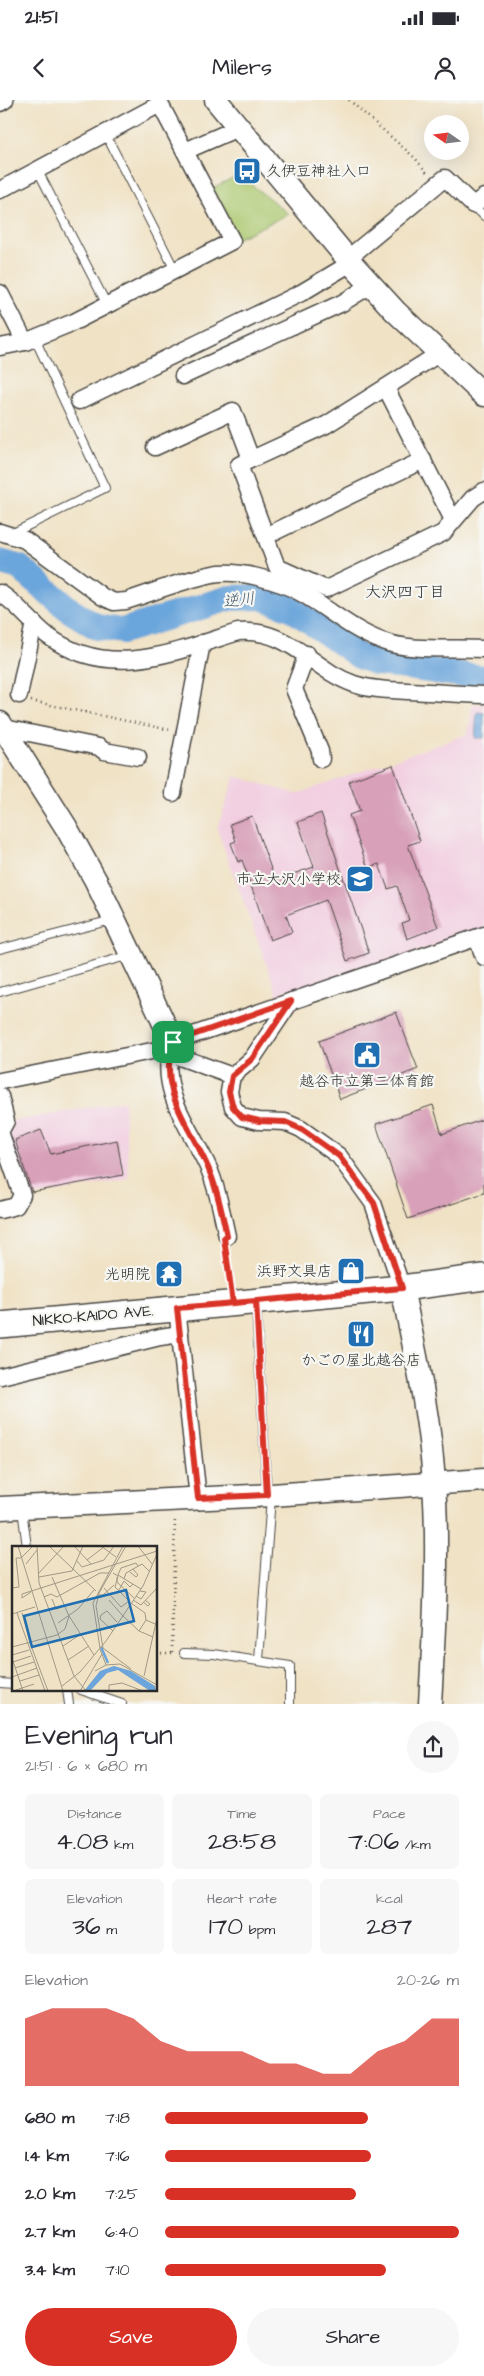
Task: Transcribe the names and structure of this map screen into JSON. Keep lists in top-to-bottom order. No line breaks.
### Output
{"streets":{"main road":["NIKKO-KAIDO AVE."]},"districts":["大沢四丁目"],"water":["逆川"],"places":{"bus stop":["久伊豆神社入口"],"school or university":["市立大沢小学校"],"public building":["越谷市立第二体育館"],"shop":["浜野文具店"],"temple":["光明院"],"restaurant":["かごの屋北越谷店"]},"north":"left","page":{"status":"21:51","header":"Milers","heading":["Evening run","21:51 · 6 × 680 m"],"stats":[["Distance","4.08 km"],["Time","28:58"],["Pace","7:06 /km"],["Elevation","36 m"],["Heart rate","170 bpm"],["kcal","287"]],"chart":["Elevation","20–26 m"],"list":[{"name":"680 m","note":"7:18"},{"name":"1.4 km","note":"7:16"},{"name":"2.0 km","note":"7:25"},{"name":"2.7 km","note":"6:40"},{"name":"3.4 km","note":"7:10"}],"buttons":["Save","Share"]}}
